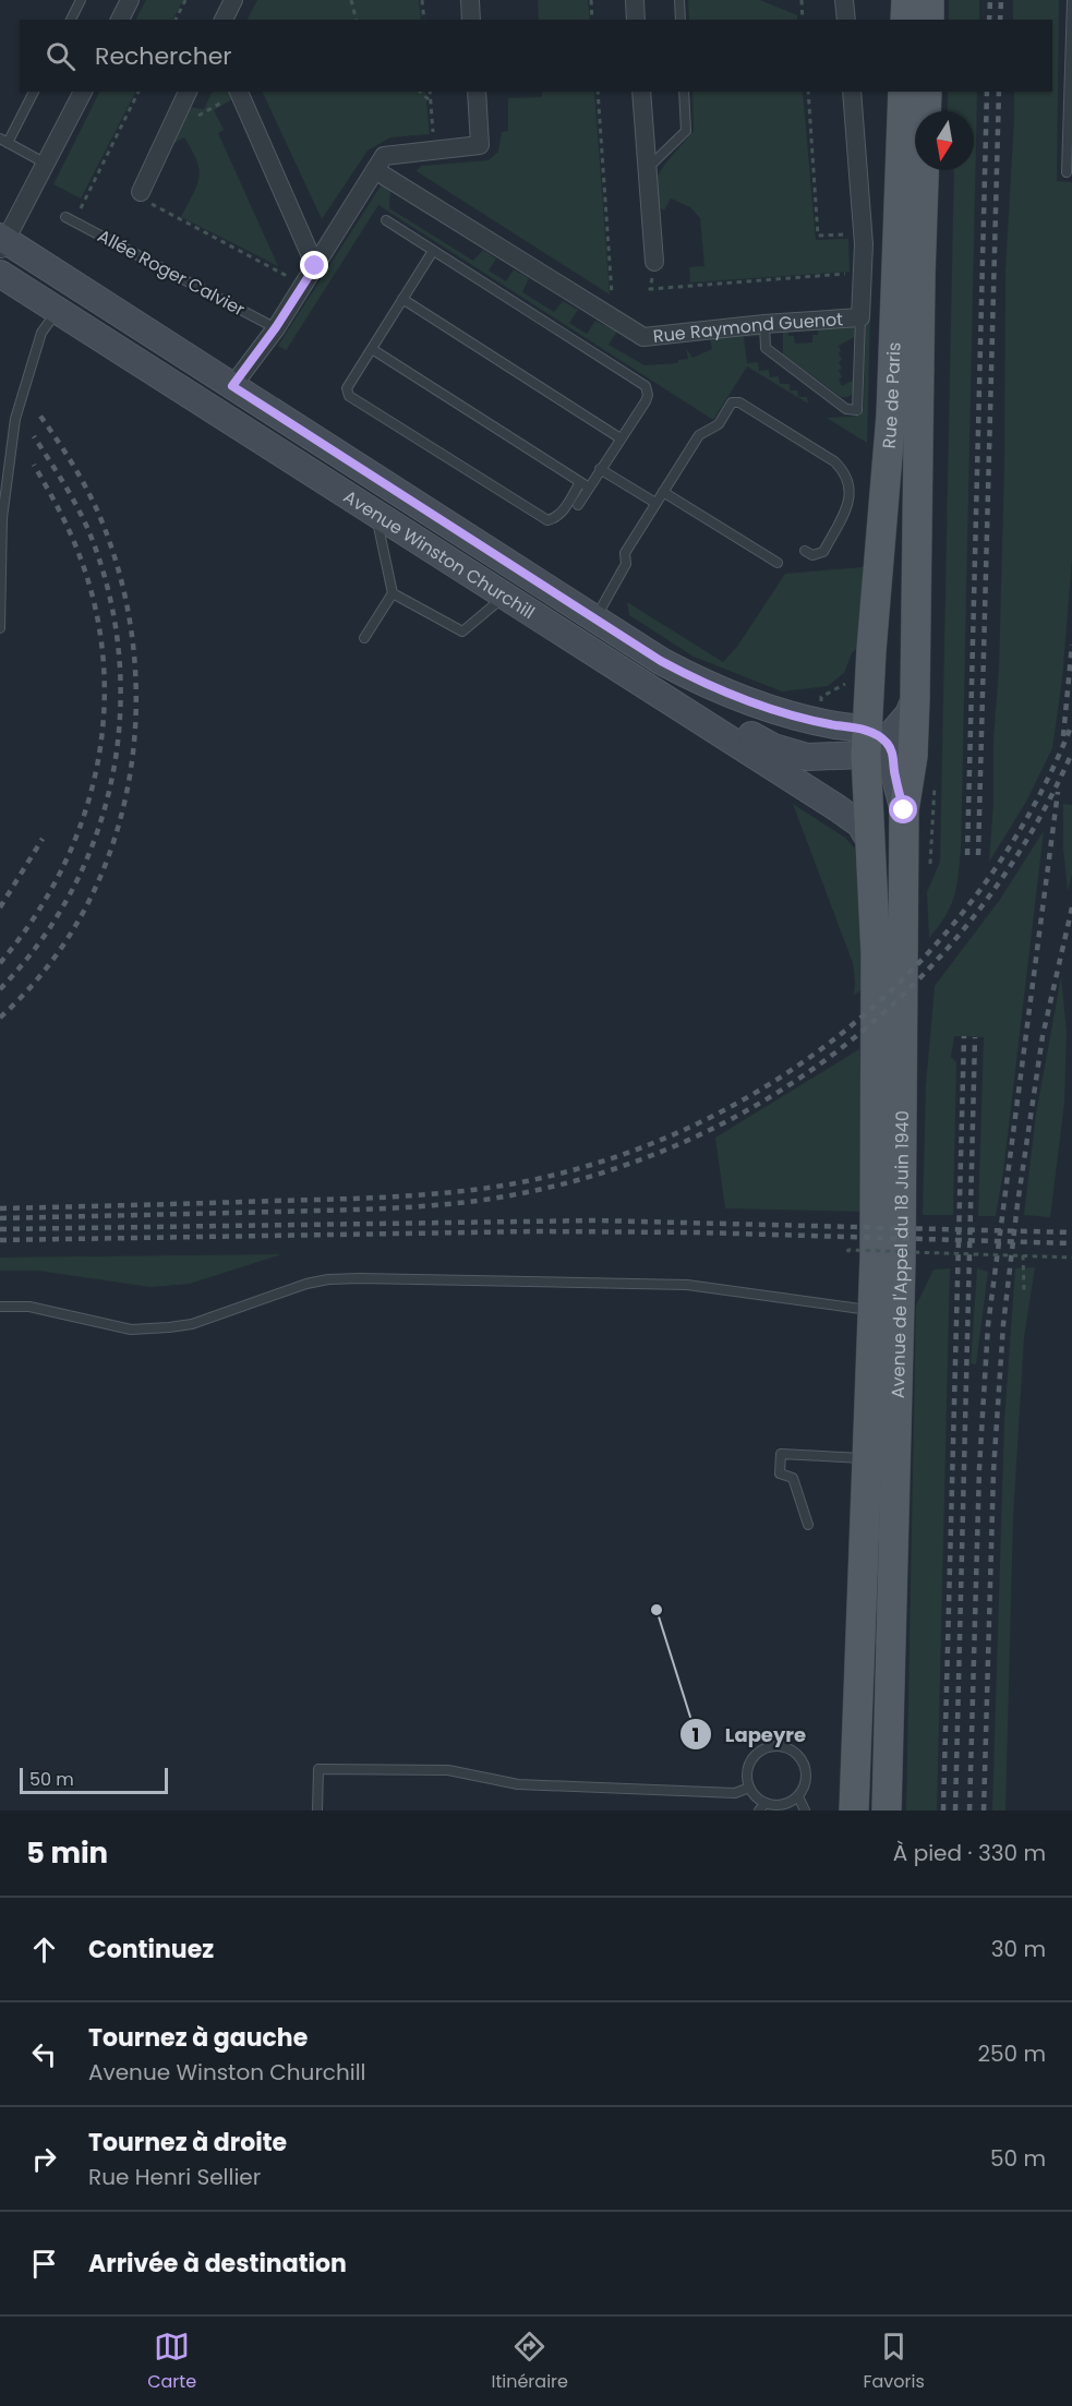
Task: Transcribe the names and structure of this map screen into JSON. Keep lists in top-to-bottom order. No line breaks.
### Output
{"streets":{"main road":["Rue de Paris","Avenue Winston Churchill","Avenue de l'Appel du 18 Juin 1940"],"street":["Rue Raymond Guenot"],"lane":["Allée Roger Calvier"]},"crossings":[["Rue de Paris","Avenue Winston Churchill"],["Rue de Paris","Avenue de l'Appel du 18 Juin 1940"]],"places":["Lapeyre"],"scale_bar":"50 m","north":"bottom","page":{"search":"Rechercher","scale":"50 m","heading":["5 min","À pied · 330 m"],"list":[["Continuez","30 m"],["Tournez à gauche","Avenue Winston Churchill","250 m"],["Tournez à droite","Rue Henri Sellier","50 m"],"Arrivée à destination"],"nav":["Carte","Itinéraire","Favoris"]}}
